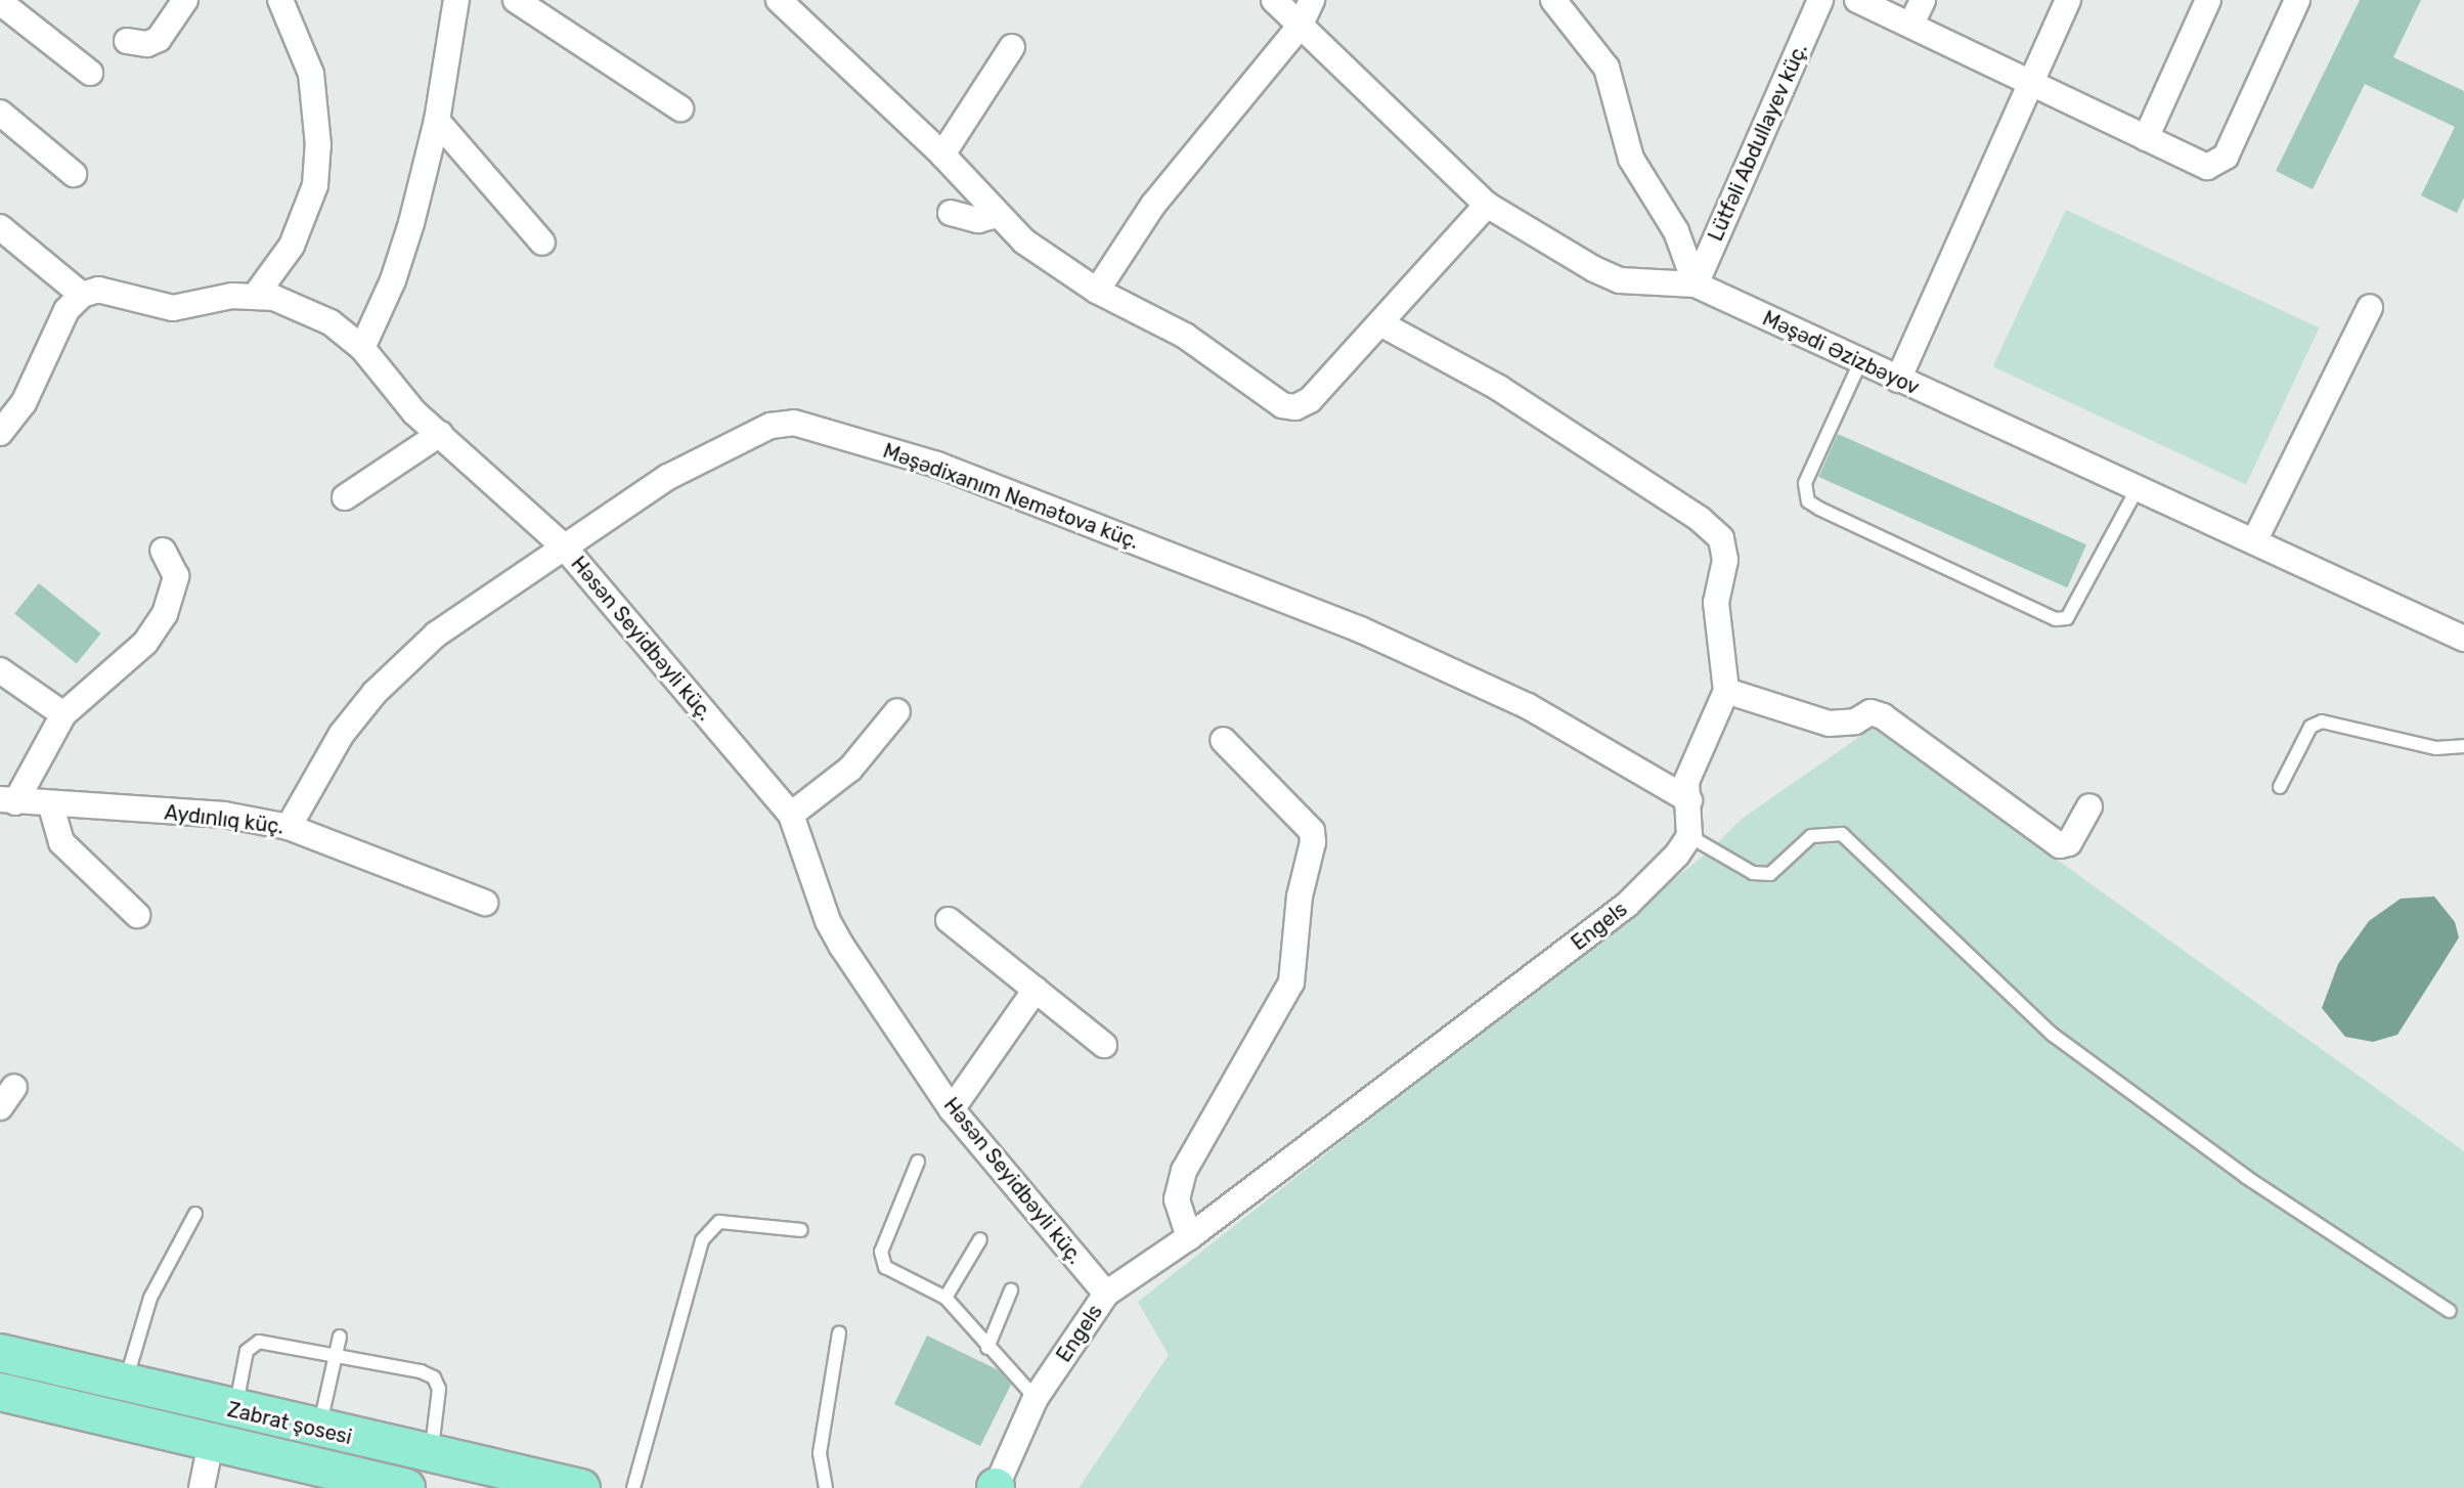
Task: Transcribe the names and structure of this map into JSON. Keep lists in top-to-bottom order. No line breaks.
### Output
{"streets":{"main road":["Zabrat şosesi"],"street":["Lütfəli Abdullayev küç.","Məşədi Əzizbəyov","Məşədixanım Nemətova küç.","Həsən Seyidbəyli küç.","Aydınlıq küç.","Engels"]},"crossings":[["Lütfəli Abdullayev küç.","Məşədi Əzizbəyov"],["Məşədixanım Nemətova küç.","Həsən Seyidbəyli küç."],["Məşədixanım Nemətova küç.","Aydınlıq küç."],["Həsən Seyidbəyli küç.","Engels"]]}
